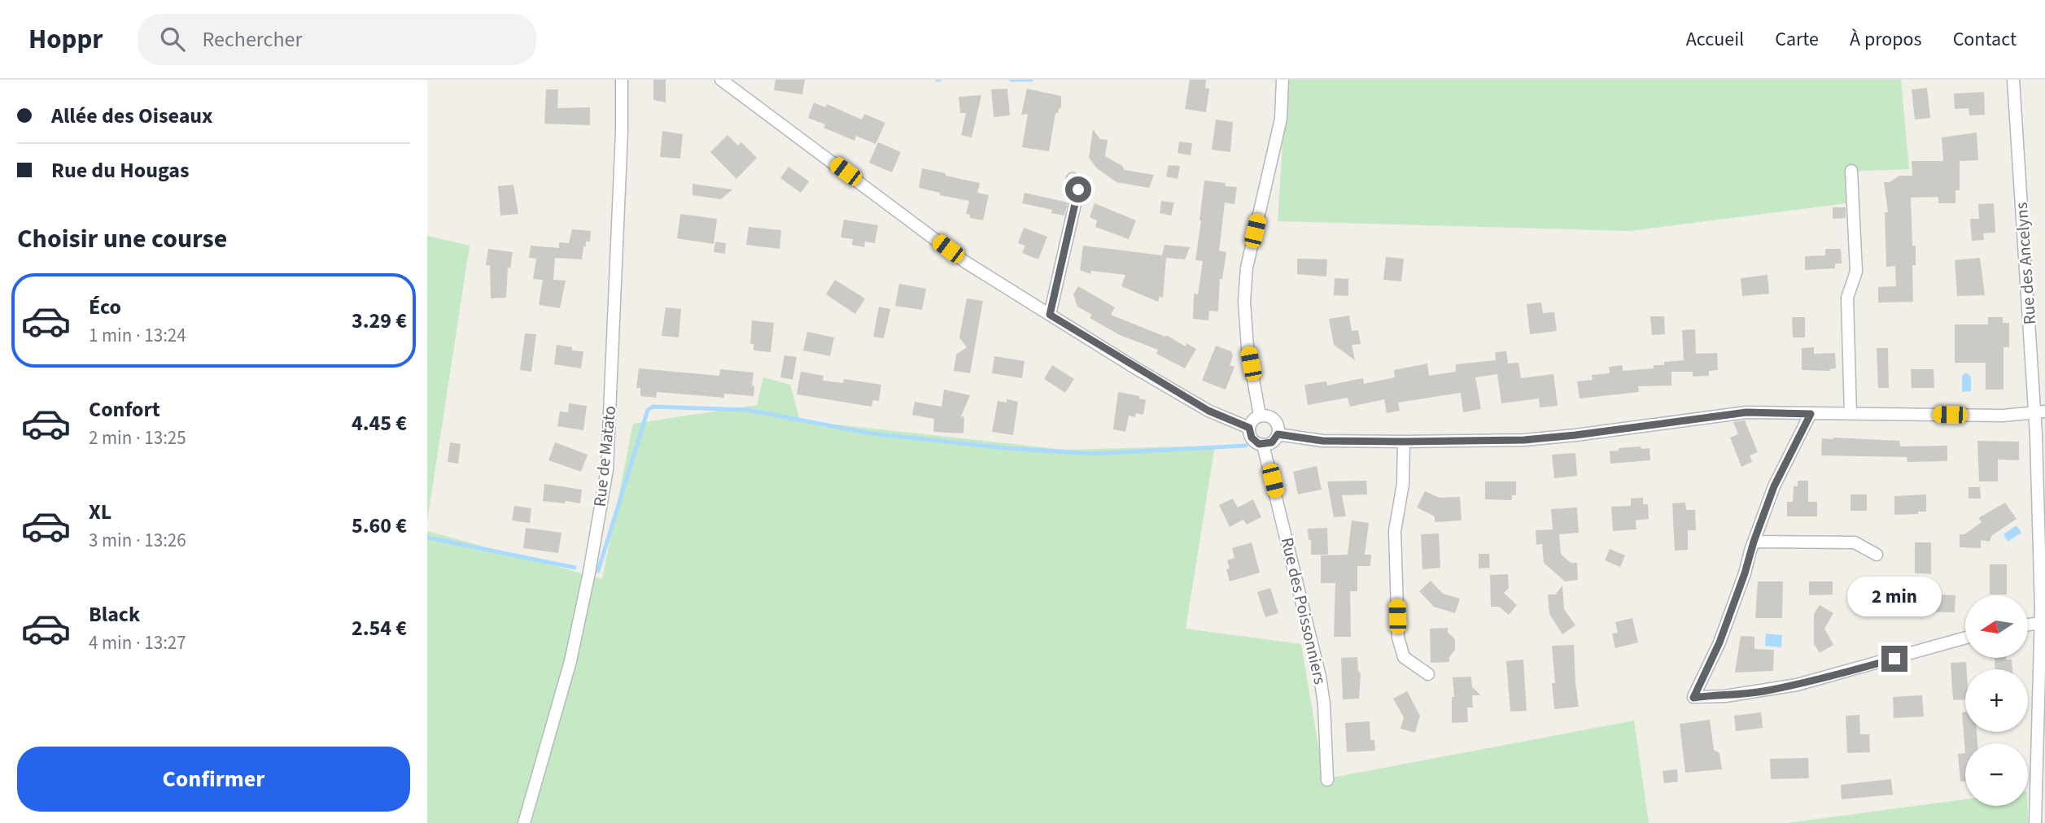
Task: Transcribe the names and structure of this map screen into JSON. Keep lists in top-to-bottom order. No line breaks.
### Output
{"streets":{"street":["Rue des Ancelyns","Rue de Matato","Rue des Poissonniers"]},"north":"left","page":{"header":"Hoppr","search":"Rechercher","nav":["Accueil","Carte","À propos","Contact"],"banner":["Allée des Oiseaux","Rue du Hougas"],"heading":"Choisir une course","list":[{"name":"Éco","note":"1 min · 13:24","value":"3.29 €"},{"name":"Confort","note":"2 min · 13:25","value":"4.45 €"},{"name":"XL","note":"3 min · 13:26","value":"5.60 €"},{"name":"Black","note":"4 min · 13:27","value":"2.54 €"}],"bubble":"2 min","map_buttons":["+","−"],"buttons":"Confirmer"}}
